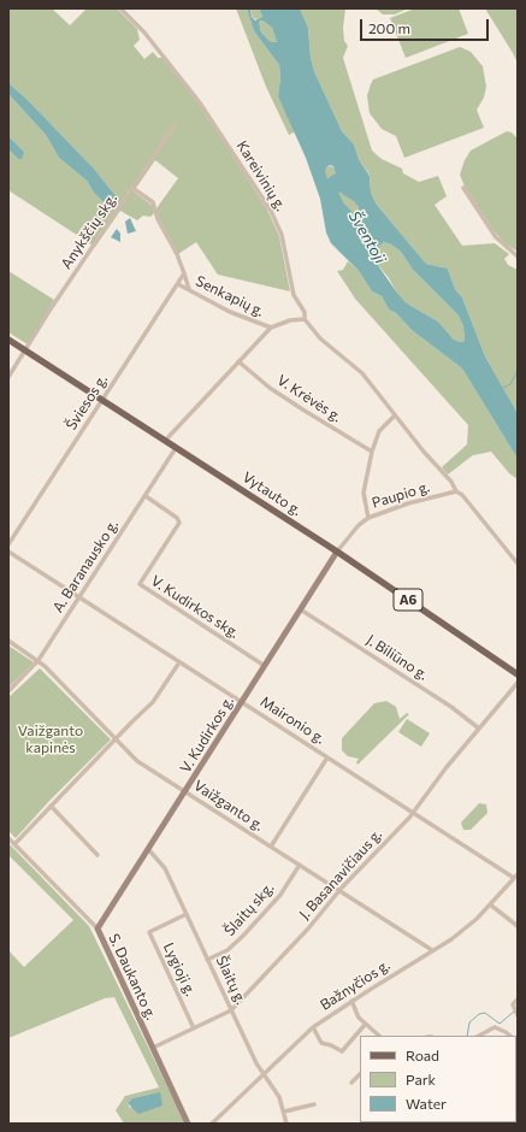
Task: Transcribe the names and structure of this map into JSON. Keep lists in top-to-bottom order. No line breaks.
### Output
{"streets":{"main road":["Vytauto g.","A6"],"street":["Kareivinių g.","Anykščių skg.","Senkapių g.","V. Krėvės g.","Šviesos g.","Paupio g.","A. Baranausko g.","V. Kudirkos skg.","J. Biliūno g.","Maironio g.","V. Kudirkos g.","Vaižganto g.","J. Basanavičiaus g.","Šlaitų skg.","Lygioji g.","S. Daukanto g.","Šlaitų g.","Bažnyčios g."]},"crossings":[["Kareivinių g.","Paupio g."],["Anykščių skg.","Vytauto g."],["Senkapių g.","Šviesos g."],["Šviesos g.","Vytauto g."],["Vytauto g.","Paupio g."],["Vytauto g.","A. Baranausko g."],["Vytauto g.","V. Kudirkos g."],["Paupio g.","V. Kudirkos g."],["A. Baranausko g.","V. Kudirkos skg."],["A. Baranausko g.","Maironio g."],["A. Baranausko g.","Vaižganto g."],["V. Kudirkos skg.","V. Kudirkos g."],["J. Biliūno g.","V. Kudirkos g."],["J. Biliūno g.","J. Basanavičiaus g."],["Maironio g.","V. Kudirkos g."],["Maironio g.","J. Basanavičiaus g."],["Maironio g.","Bažnyčios g."],["V. Kudirkos g.","Vaižganto g."],["V. Kudirkos g.","S. Daukanto g."],["V. Kudirkos g.","Šlaitų g."],["Vaižganto g.","J. Basanavičiaus g."],["Vaižganto g.","Šlaitų skg."],["Vaižganto g.","Bažnyčios g."],["J. Basanavičiaus g.","Lygioji g."],["J. Basanavičiaus g.","S. Daukanto g."],["J. Basanavičiaus g.","Šlaitų g."],["Šlaitų skg.","Šlaitų g."],["Lygioji g.","Šlaitų g."],["Šlaitų g.","Bažnyčios g."]],"water":["Šventoji"],"parks":["Vaižganto kapinės"],"legend":["Road","Park","Water"],"scale_bar":"200 m"}
